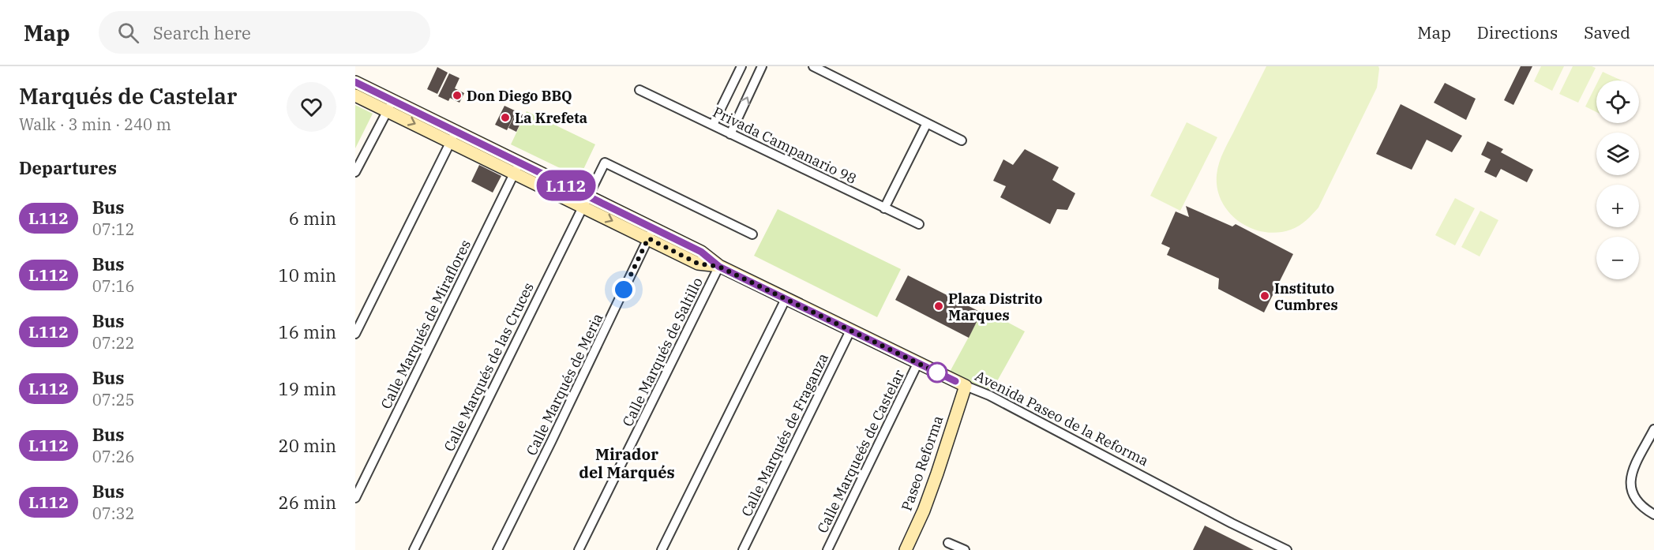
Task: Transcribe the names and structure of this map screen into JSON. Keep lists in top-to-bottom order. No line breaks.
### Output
{"streets":{"street":["Privada Campanario 98","Calle Marqués de Miraflores","Calle Marqués de Saltillo","Calle Marqués de las Cruces","Calle Marqués de Meria","Avenida Paseo de la Reforma","Calle Marqués de Fraganza","Calle Marqueés de Castelar","Paseo Reforma"]},"crossings":[["Calle Marqués de Miraflores","Avenida Paseo de la Reforma"],["Calle Marqués de Saltillo","Avenida Paseo de la Reforma"],["Calle Marqués de las Cruces","Avenida Paseo de la Reforma"],["Calle Marqués de Meria","Avenida Paseo de la Reforma"],["Avenida Paseo de la Reforma","Calle Marqués de Fraganza"],["Avenida Paseo de la Reforma","Calle Marqueés de Castelar"],["Avenida Paseo de la Reforma","Paseo Reforma"]],"districts":["Mirador del Marqués"],"places":["Don Diego BBQ","La Krefeta","Instituto Cumbres","Plaza Distrito Marques"],"lines":["bus line L112"],"page":{"header":"Map","search":"Search here","nav":["Map","Directions","Saved"],"heading":[["Marqués de Castelar","Walk · 3 min · 240 m"],"Departures"],"on_map":"L112","map_buttons":["+","−"],"list":[{"mark":"L112","name":"Bus","note":"07:12","value":"6 min"},{"mark":"L112","name":"Bus","note":"07:16","value":"10 min"},{"mark":"L112","name":"Bus","note":"07:22","value":"16 min"},{"mark":"L112","name":"Bus","note":"07:25","value":"19 min"},{"mark":"L112","name":"Bus","note":"07:26","value":"20 min"},{"mark":"L112","name":"Bus","note":"07:32","value":"26 min"}]}}
